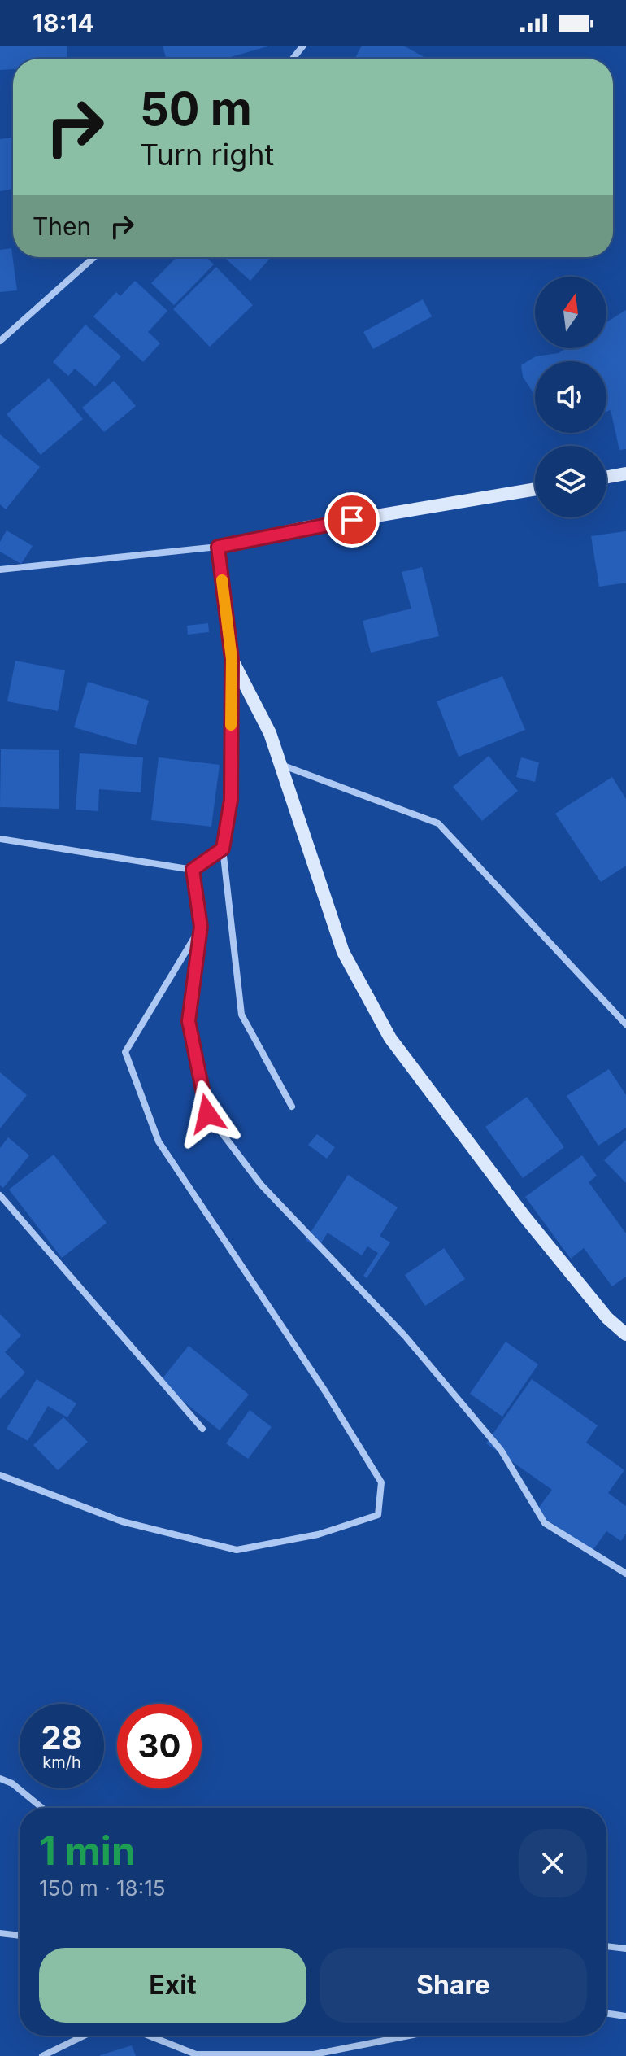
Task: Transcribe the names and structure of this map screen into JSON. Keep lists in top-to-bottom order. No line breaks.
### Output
{"north":"top","page":{"status":"18:14","turn":["50 m","Turn right"],"then":"Then","speed":"28 km/h","limit":"30","heading":["1 min","150 m · 18:15"],"buttons":["Exit","Share"]}}
